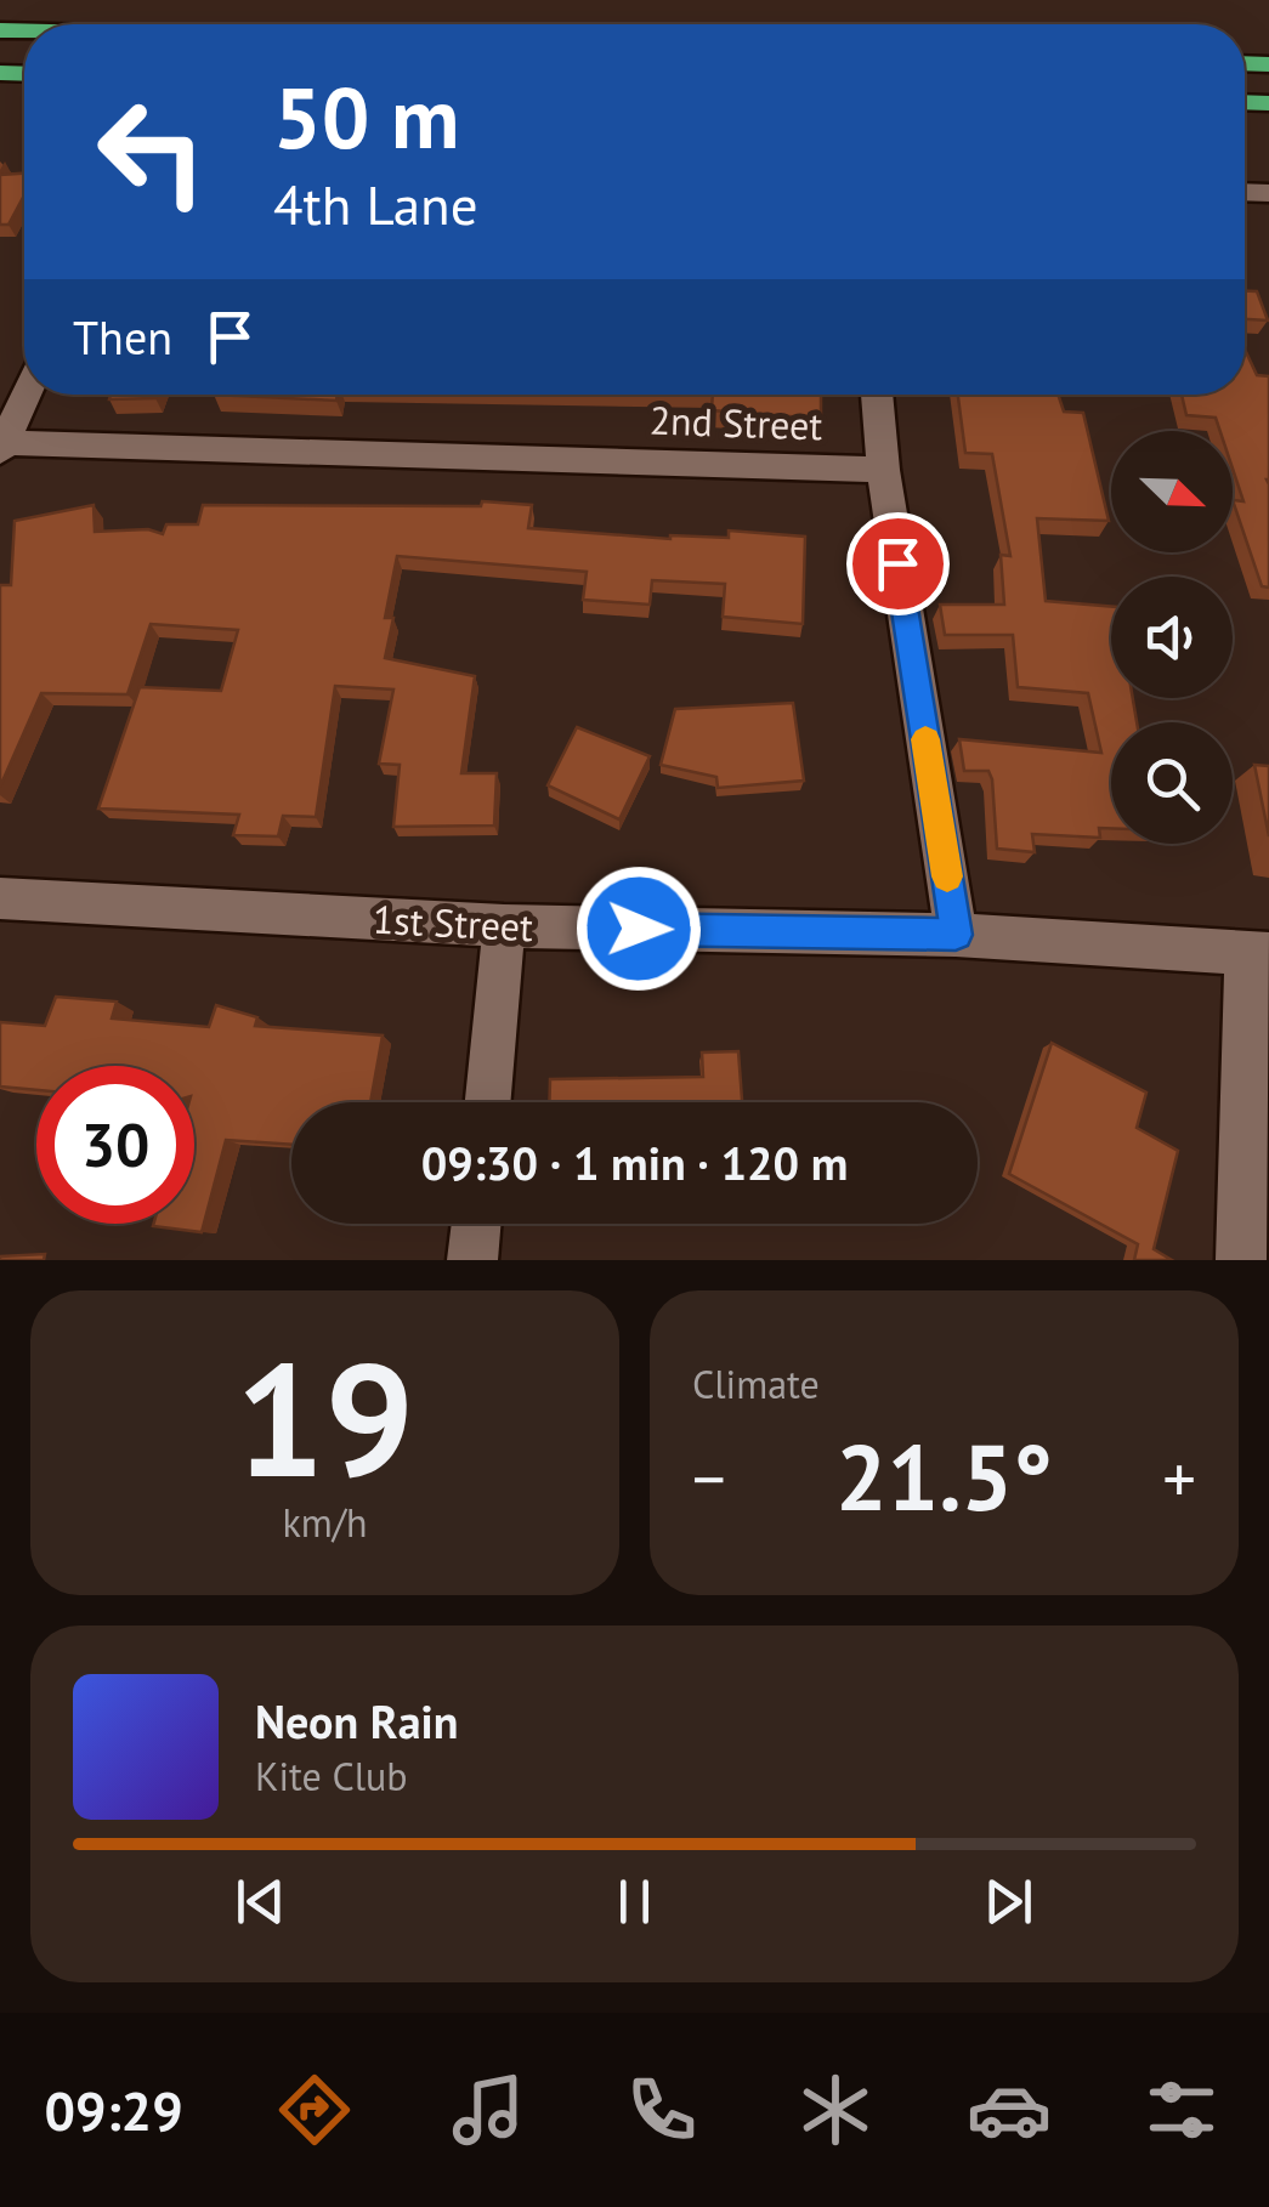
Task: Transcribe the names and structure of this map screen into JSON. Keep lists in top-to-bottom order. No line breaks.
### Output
{"streets":{"street":["2nd Street","1st Street"]},"north":"bottom right","page":{"turn":["50 m","4th Lane"],"then":"Then","limit":"30","trip":"09:30 · 1 min · 120 m","tile":[["19","km/h"],"Climate"],"heat":["−","21.5°","+"],"song":["Neon Rain","Kite Club"],"tabs":"09:29"}}
